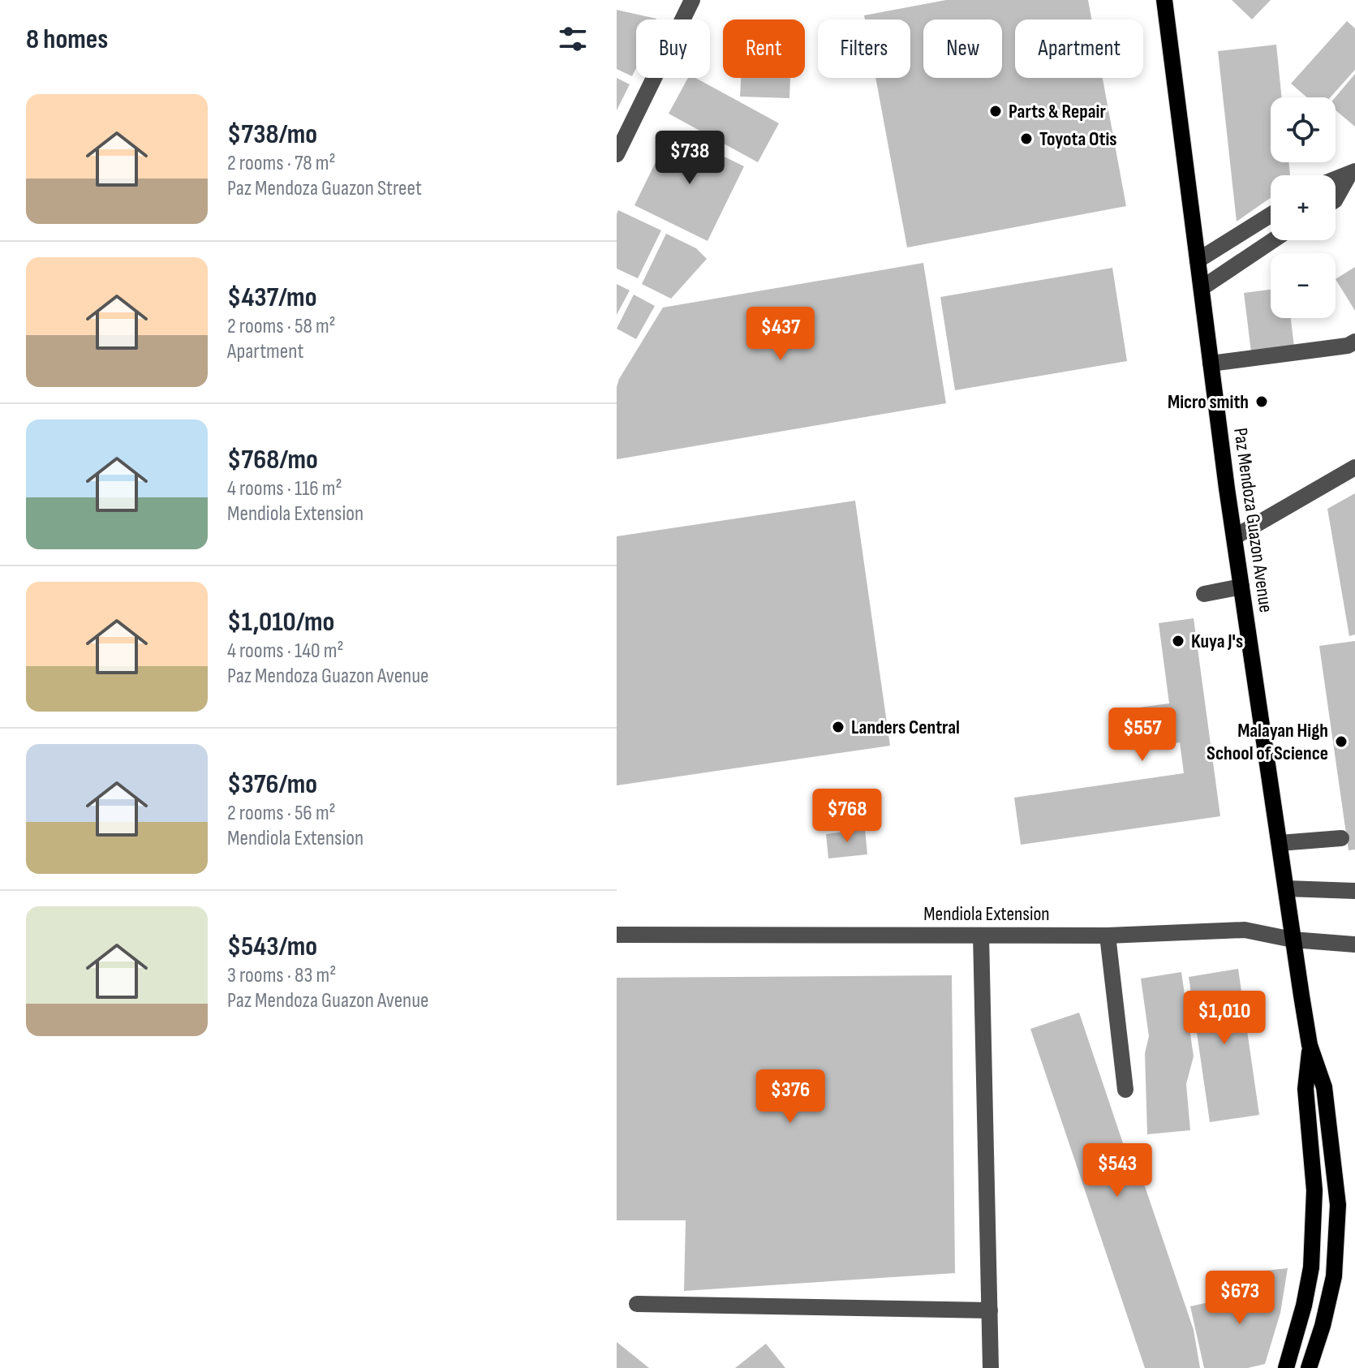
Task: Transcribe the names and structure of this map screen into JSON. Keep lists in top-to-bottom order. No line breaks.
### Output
{"streets":{"main road":["Paz Mendoza Guazon Avenue"],"street":["Mendiola Extension"]},"crossings":[["Paz Mendoza Guazon Avenue","Mendiola Extension"]],"places":["Parts & Repair","Toyota Otis","Micro smith","Kuya J's","Landers Central","Malayan High School of Science"],"page":{"heading":"8 homes","chip":["Buy","Rent","Filters","New","Apartment"],"list":[{"name":"$738/mo","note":"2 rooms · 78 m² · Paz Mendoza Guazon Street"},{"name":"$437/mo","note":"2 rooms · 58 m² · Apartment"},{"name":"$768/mo","note":"4 rooms · 116 m² · Mendiola Extension"},{"name":"$1,010/mo","note":"4 rooms · 140 m² · Paz Mendoza Guazon Avenue"},{"name":"$376/mo","note":"2 rooms · 56 m² · Mendiola Extension"},{"name":"$543/mo","note":"3 rooms · 83 m² · Paz Mendoza Guazon Avenue"}],"map_buttons":["+","−"],"price":["$738","$437","$557","$768","$1,010","$376","$543","$673"]}}
